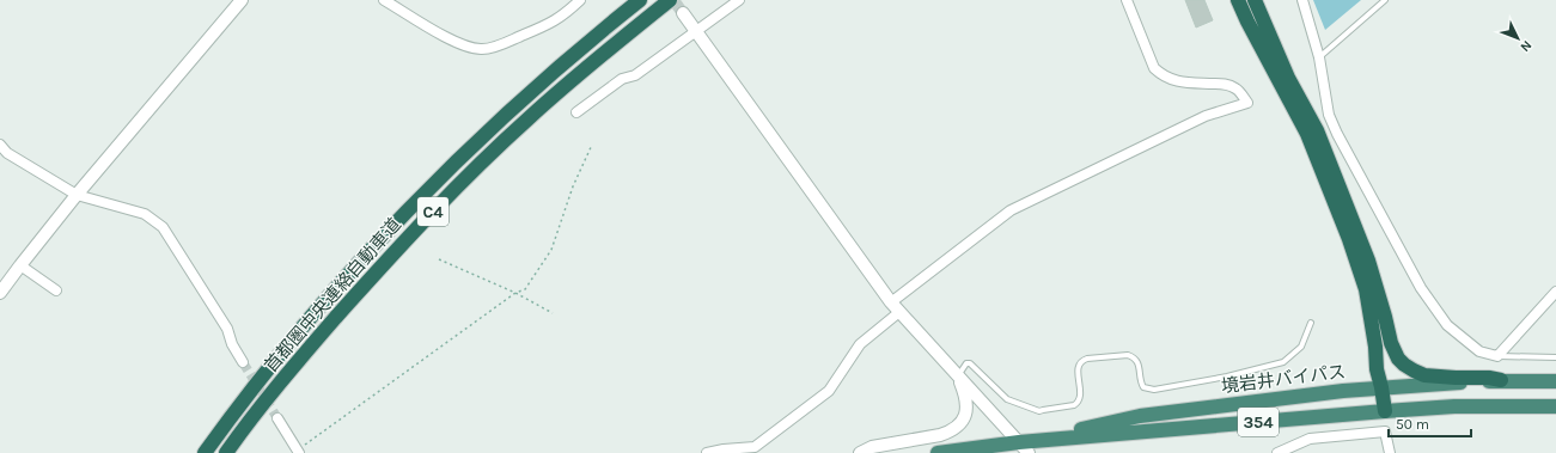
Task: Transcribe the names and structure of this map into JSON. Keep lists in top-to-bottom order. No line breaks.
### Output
{"streets":{"highway":["C4","首都圏中央連絡自動車道","境岩井バイパス","354"]},"scale_bar":"50 m","north":"bottom right"}
